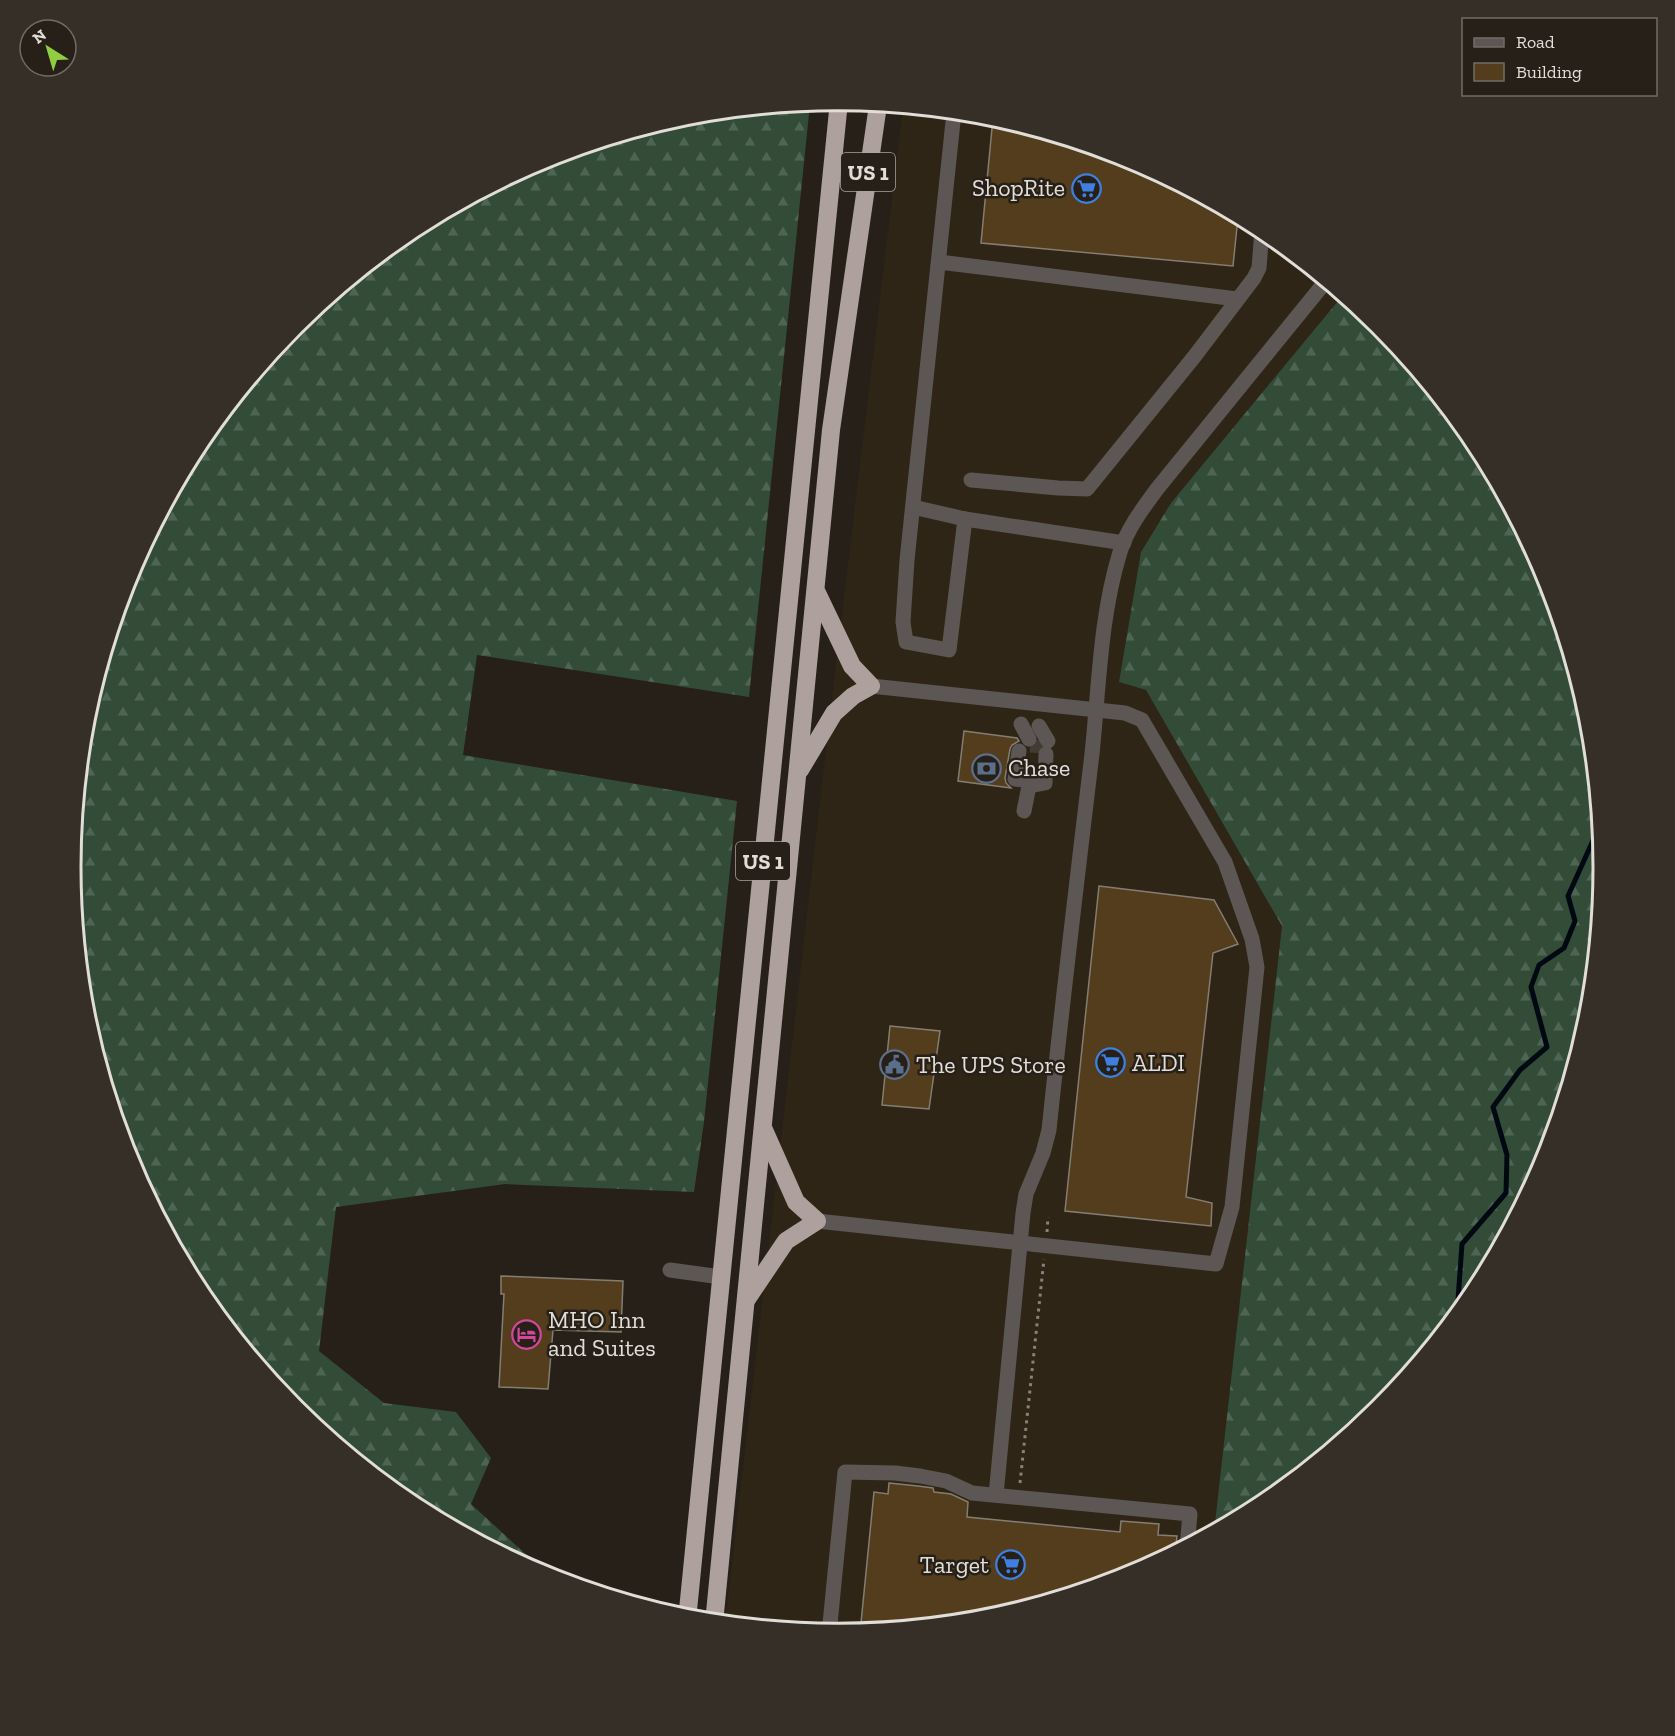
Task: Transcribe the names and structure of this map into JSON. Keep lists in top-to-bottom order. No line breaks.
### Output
{"streets":{"highway":["US 1"]},"places":{"supermarket":["ShopRite","ALDI","Target"],"bank":["Chase"],"public building":["The UPS Store"],"hotel":["MHO Inn and Suites"]},"legend":["Road","Building"],"north":"top left"}
